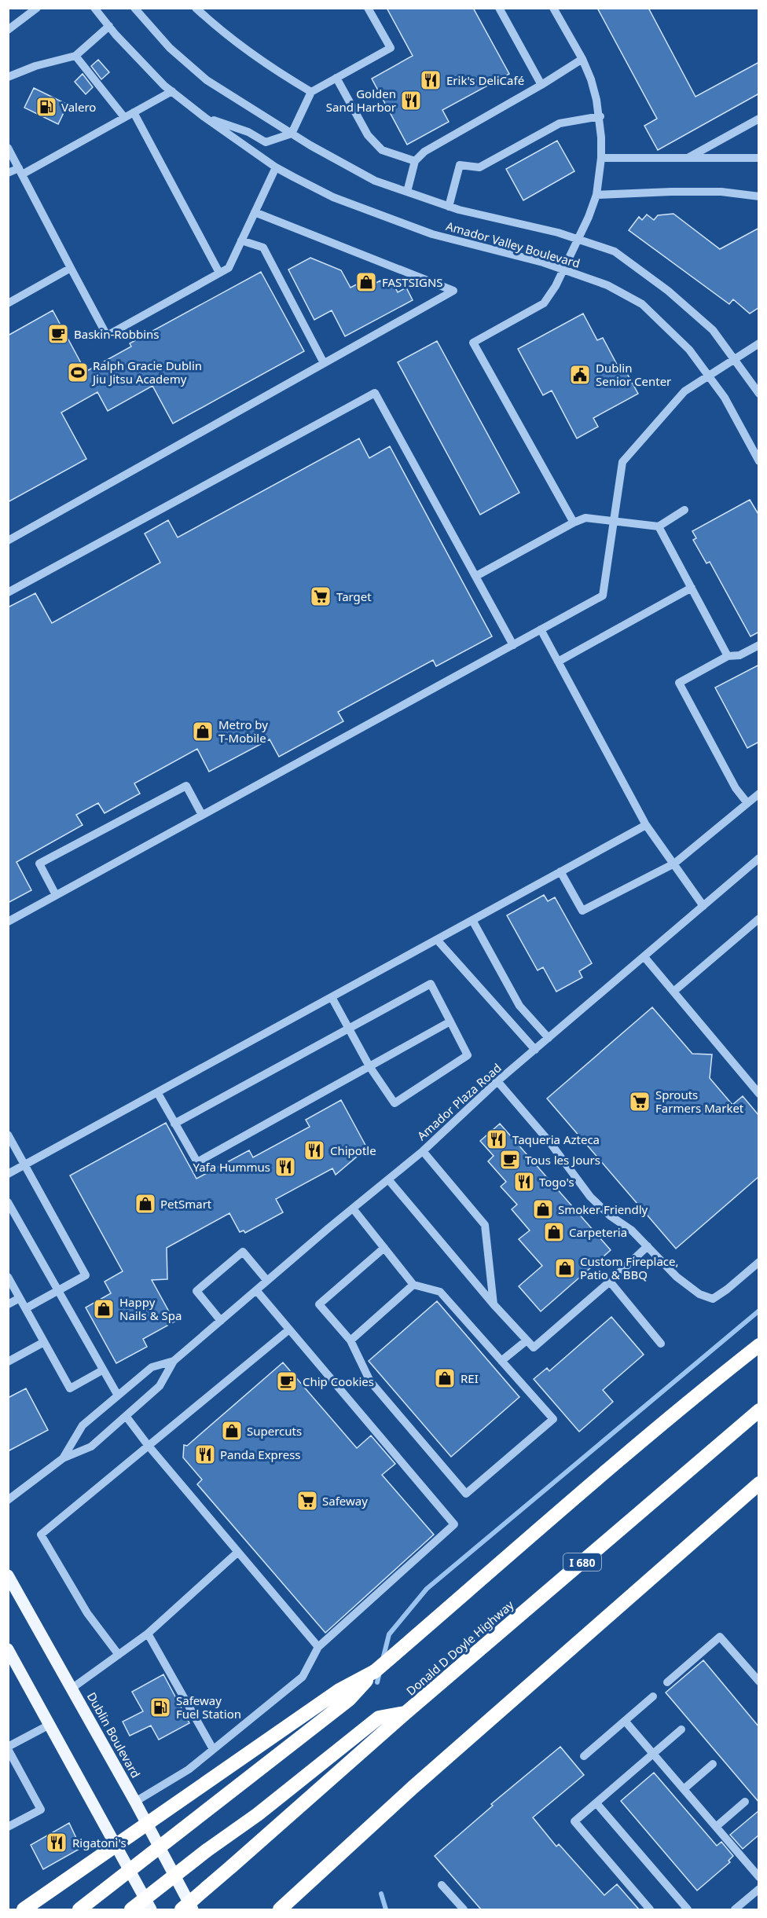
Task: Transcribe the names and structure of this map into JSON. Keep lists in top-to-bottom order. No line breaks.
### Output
{"streets":{"highway":["I 680","Donald D Doyle Highway"],"main road":["Dublin Boulevard"],"street":["Amador Valley Boulevard","Amador Plaza Road"]},"places":{"restaurant":["Erik's DeliCafé","Golden Sand Harbor","Taqueria Azteca","Chipotle","Yafa Hummus","Togo's","Panda Express","Rigatoni's"],"fuel station":["Valero","Safeway Fuel Station"],"shop":["FASTSIGNS","Metro by T-Mobile","PetSmart","Smoker Friendly","Carpeteria","Custom Fireplace, Patio & BBQ","Happy Nails & Spa","REI","Supercuts"],"cafe":["Baskin-Robbins","Tous les Jours","Chip Cookies"],"sports":["Ralph Gracie Dublin Jiu Jitsu Academy"],"public building":["Dublin Senior Center"],"supermarket":["Target","Sprouts Farmers Market","Safeway"]}}
